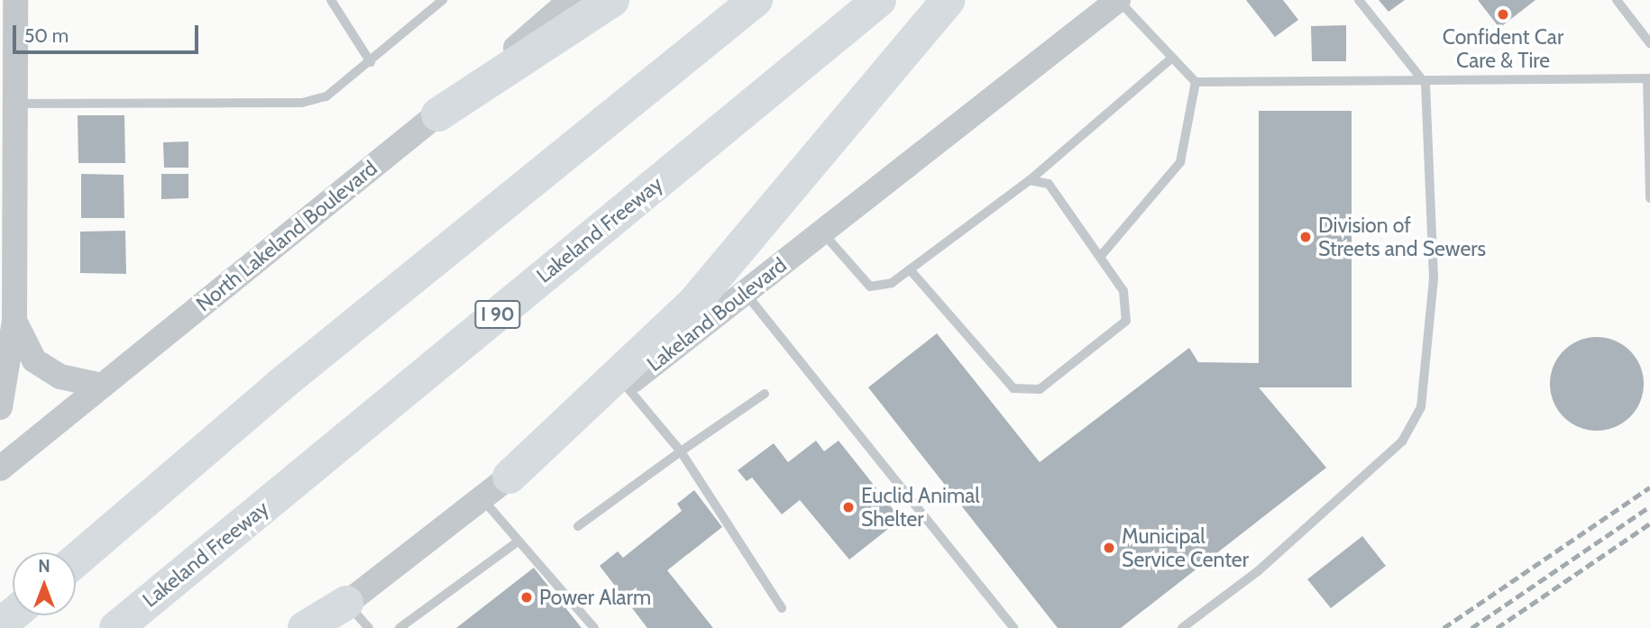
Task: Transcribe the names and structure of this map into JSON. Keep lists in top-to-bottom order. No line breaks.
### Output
{"streets":{"highway":["Lakeland Freeway","I 90"],"street":["North Lakeland Boulevard","Lakeland Boulevard"]},"places":["Confident Car Care & Tire","Division of Streets and Sewers","Euclid Animal Shelter","Municipal Service Center","Power Alarm"],"scale_bar":"50 m","north":"top"}
